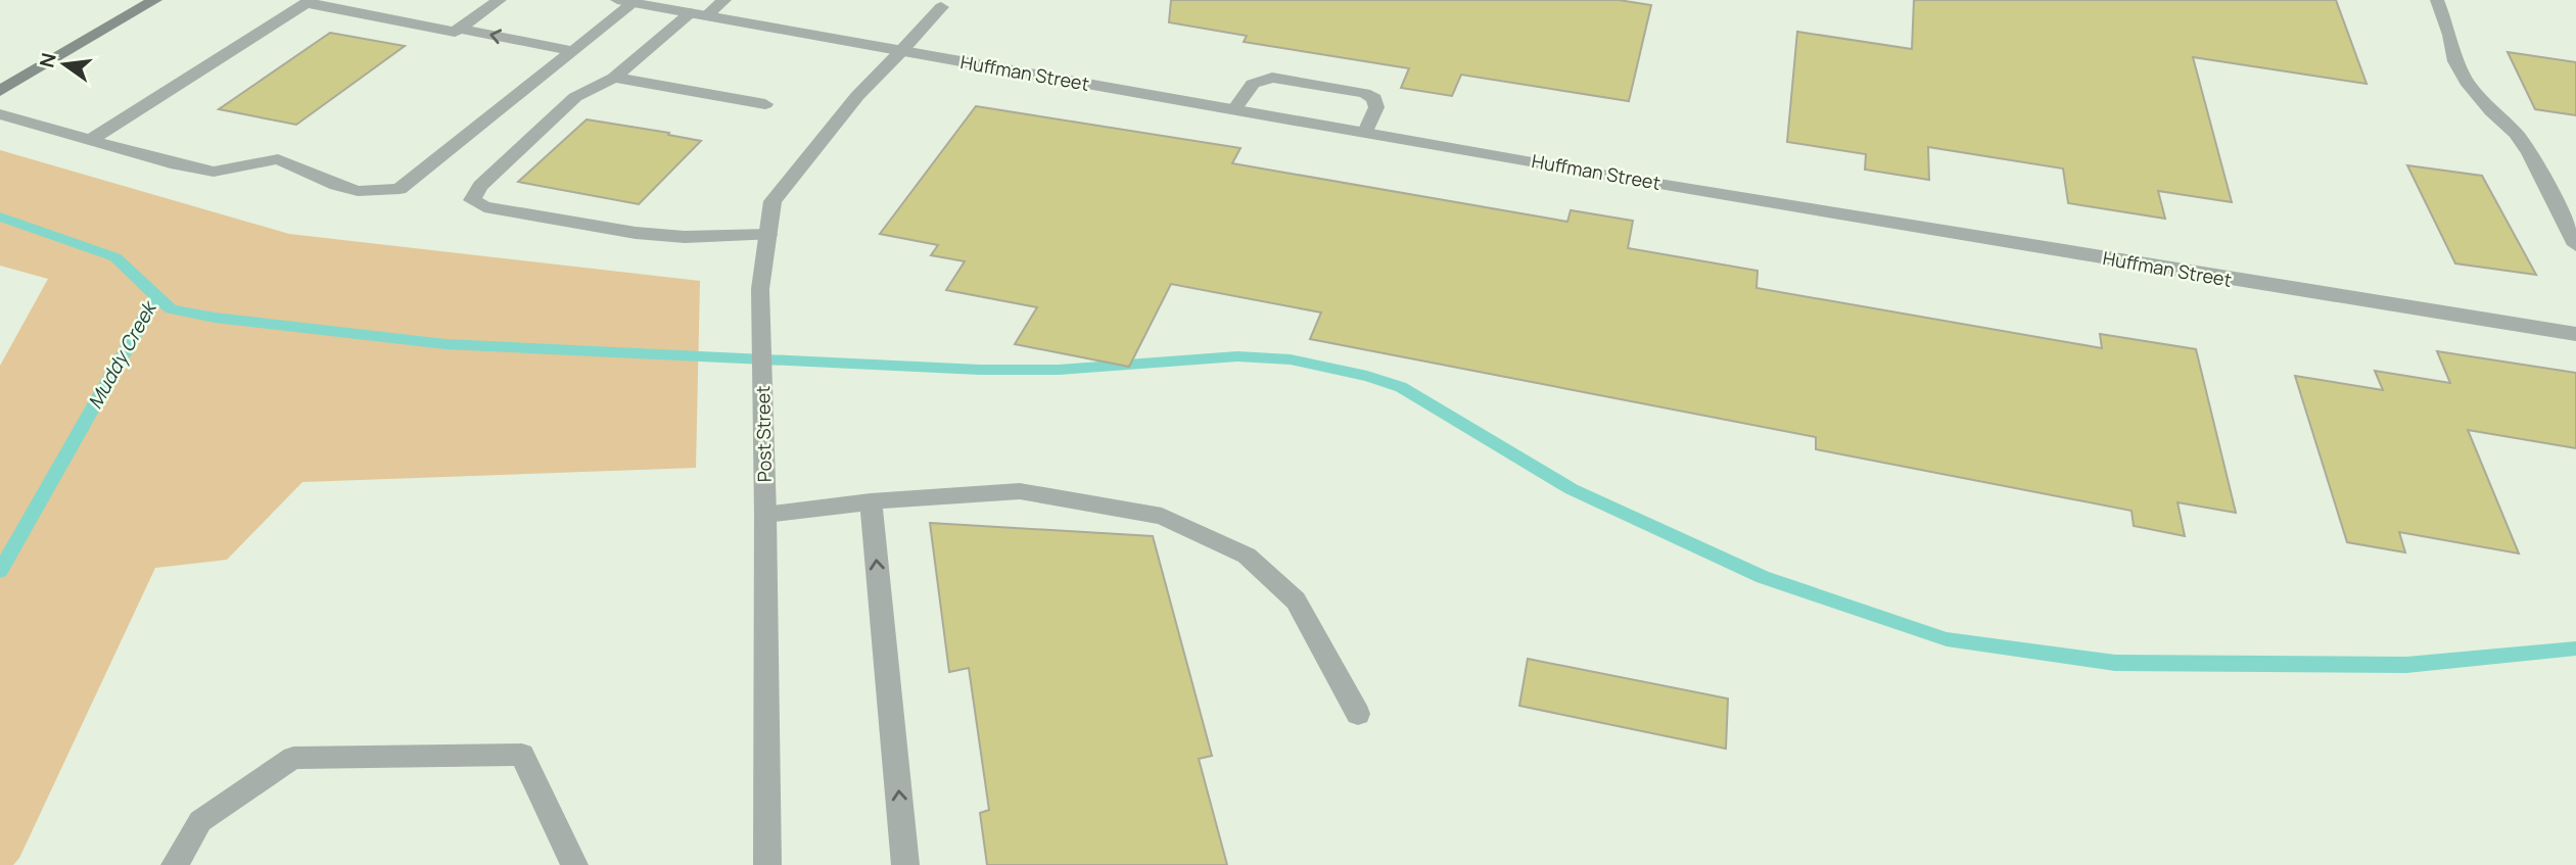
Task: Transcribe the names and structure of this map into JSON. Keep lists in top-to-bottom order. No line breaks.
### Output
{"streets":{"street":["Huffman Street","Post Street"]},"crossings":[["Huffman Street","Post Street"]],"water":["Muddy Creek"],"north":"left"}
